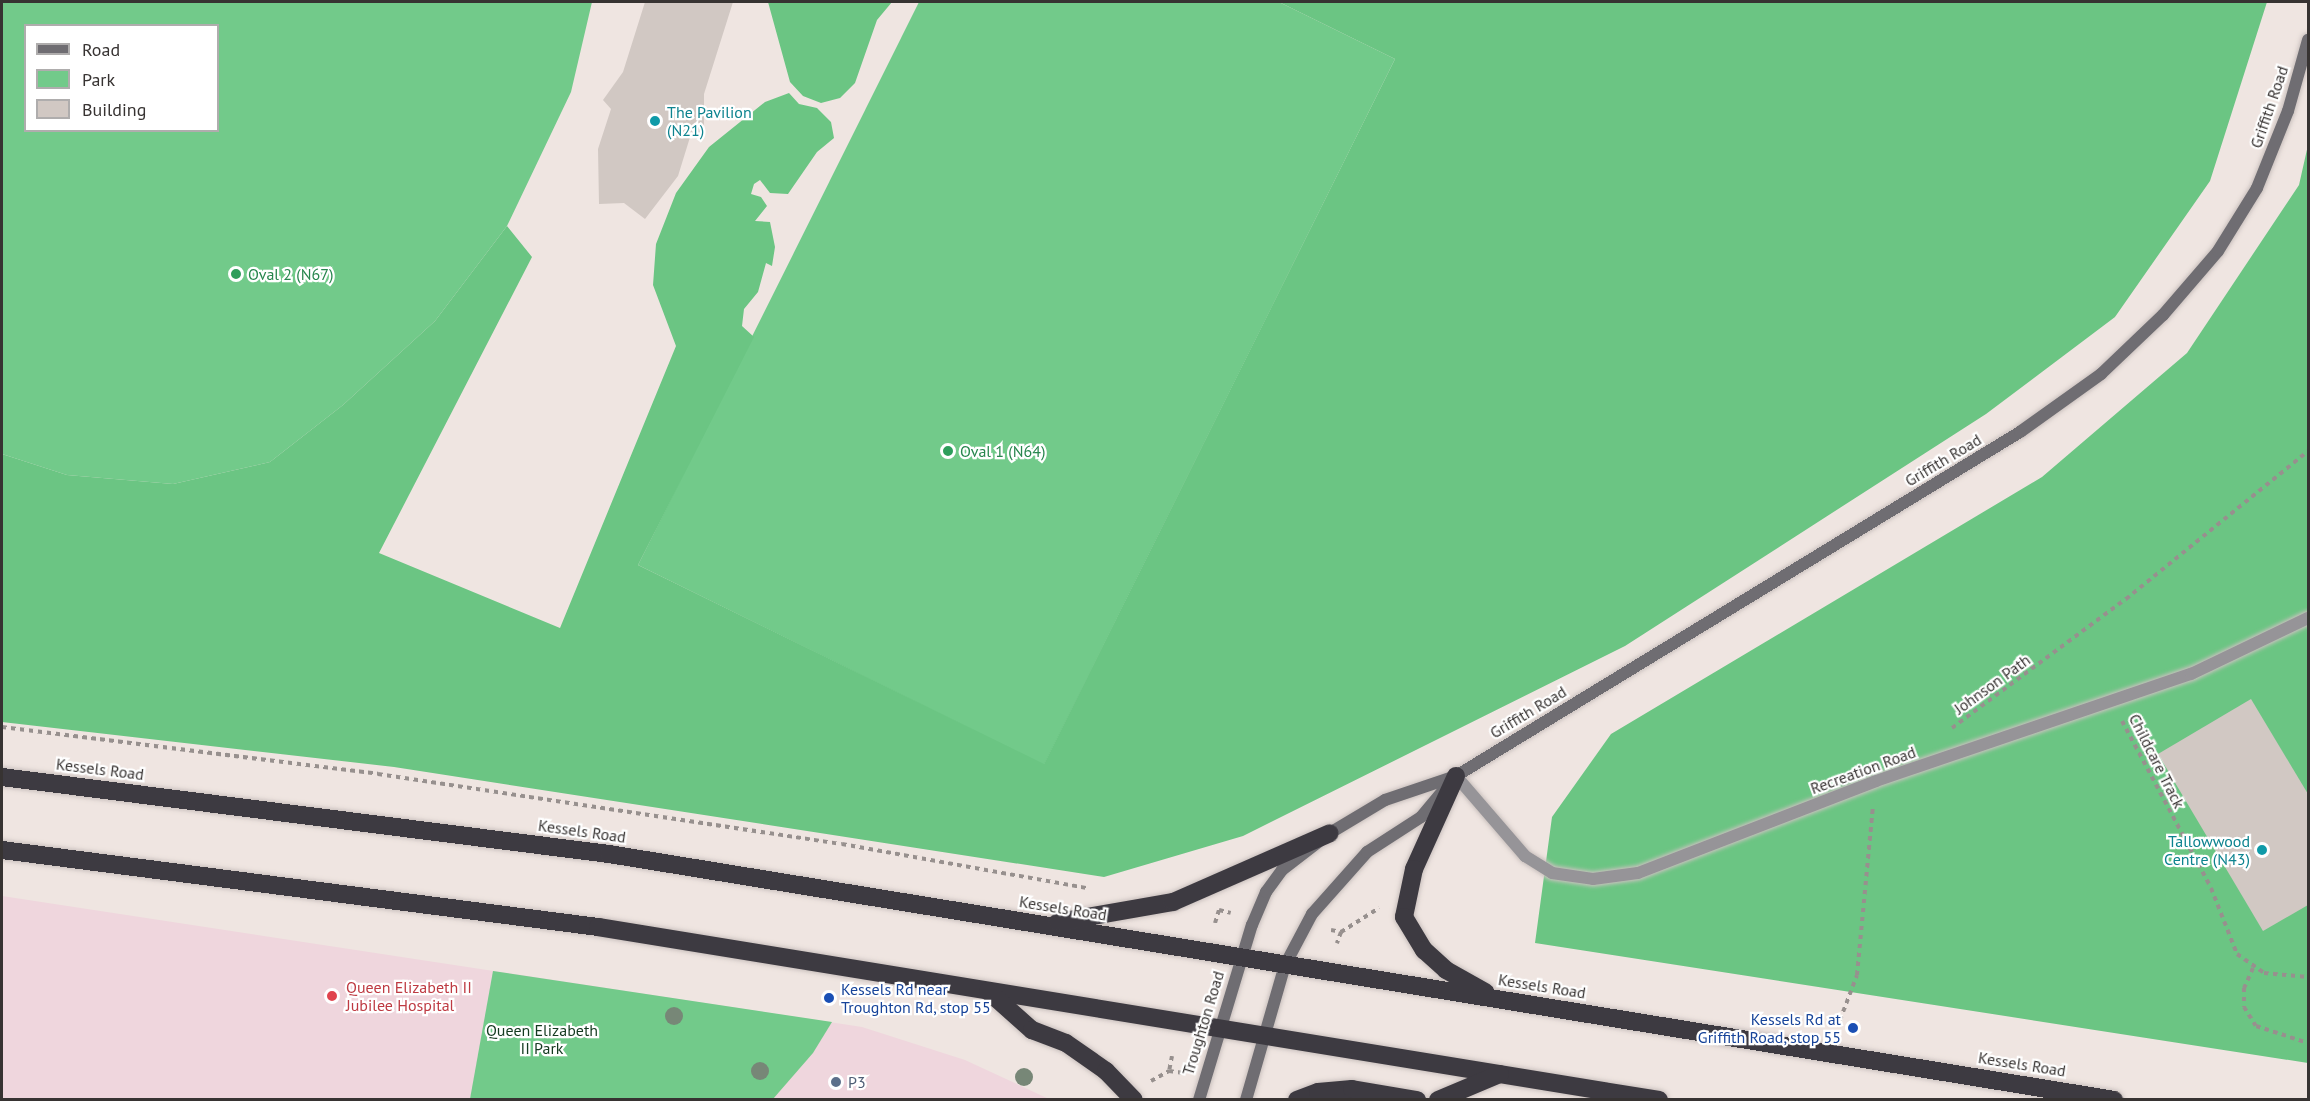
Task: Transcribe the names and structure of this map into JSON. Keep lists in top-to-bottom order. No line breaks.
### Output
{"streets":{"highway":["Kessels Road"],"street":["Griffith Road","Recreation Road","Troughton Road"],"path":["Johnson Path","Childcare Track"]},"crossings":[["Griffith Road","Kessels Road"],["Griffith Road","Recreation Road"],["Griffith Road","Troughton Road"],["Childcare Track","Recreation Road"],["Kessels Road","Troughton Road"]],"parks":["Queen Elizabeth II Park"],"places":["The Pavilion (N21)","Oval 2 (N67)","Oval 1 (N64)","Tallowwood Centre (N43)","Queen Elizabeth II Jubilee Hospital","Kessels Rd near Troughton Rd, stop 55","Kessels Rd at Griffith Road, stop 55","P3"],"legend":["Road","Park","Building"]}
